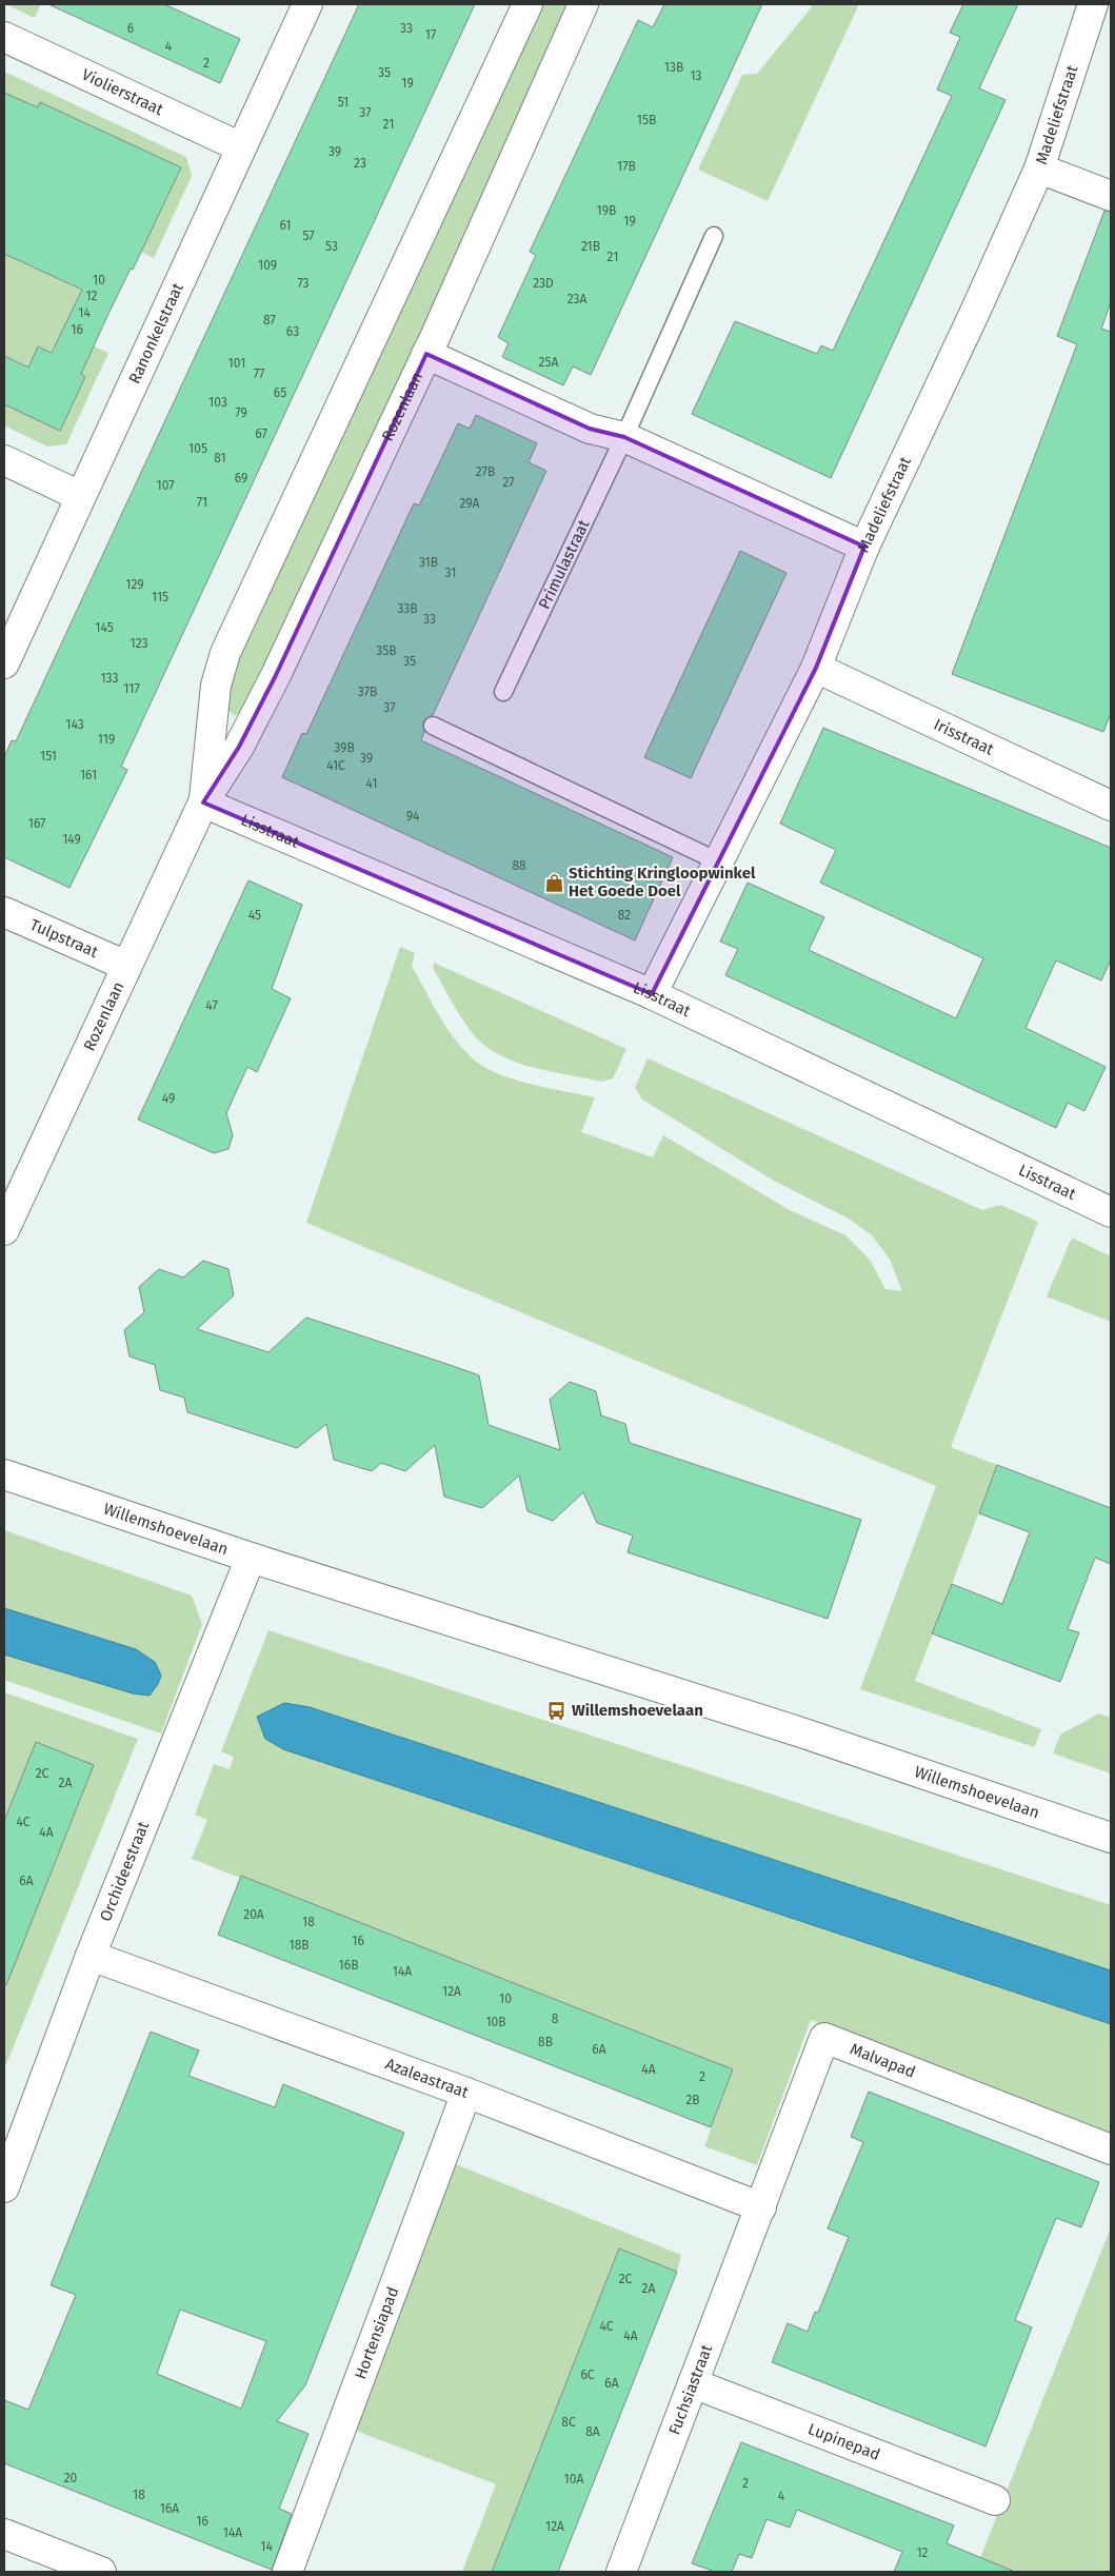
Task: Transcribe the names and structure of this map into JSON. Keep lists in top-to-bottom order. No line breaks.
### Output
{"streets":{"street":["Violierstraat","Madeliefstraat","Ranonkelstraat","Rozenlaan","Irisstraat","Lisstraat","Tulpstraat","Willemshoevelaan","Orchideestraat","Malvapad","Azaleastraat","Hortensiapad","Fuchsiastraat","Lupinepad"],"lane":["Primulastraat"]},"crossings":[["Violierstraat","Ranonkelstraat"],["Madeliefstraat","Irisstraat"],["Madeliefstraat","Lisstraat"],["Rozenlaan","Lisstraat"],["Rozenlaan","Tulpstraat"],["Willemshoevelaan","Orchideestraat"],["Orchideestraat","Azaleastraat"],["Malvapad","Azaleastraat"],["Malvapad","Fuchsiastraat"],["Azaleastraat","Hortensiapad"],["Azaleastraat","Fuchsiastraat"],["Fuchsiastraat","Lupinepad"]],"places":{"shop":["Stichting Kringloopwinkel Het Goede Doel"],"bus stop":["Willemshoevelaan"]},"house_numbers":["6","33","17","4","2","13B","35","13","19","51","37","15B","21","39","23","17B","19B","19","61","57","53","21B","21","109","10","73","23D","12","23A","14","87","16","63","25A","101","77","65","103","79","67","105","81","27B","69","27","107","71","29A","31B","31","129","115","33B","33","145","123","35B","35","133","117","37B","37","143","119","39B","151","39","41C","161","41","94","167","149","88","45","82","47","49","2C","2A","4C","4A","6A","20A","18","16","18B","16B","14A","12A","10","8","10B","8B","6A","4A","2","2B","2C","2A","4C","4A","6C","6A","8C","8A","20","10A","2","18","4","16A","16","12A","14A","14","12"]}
